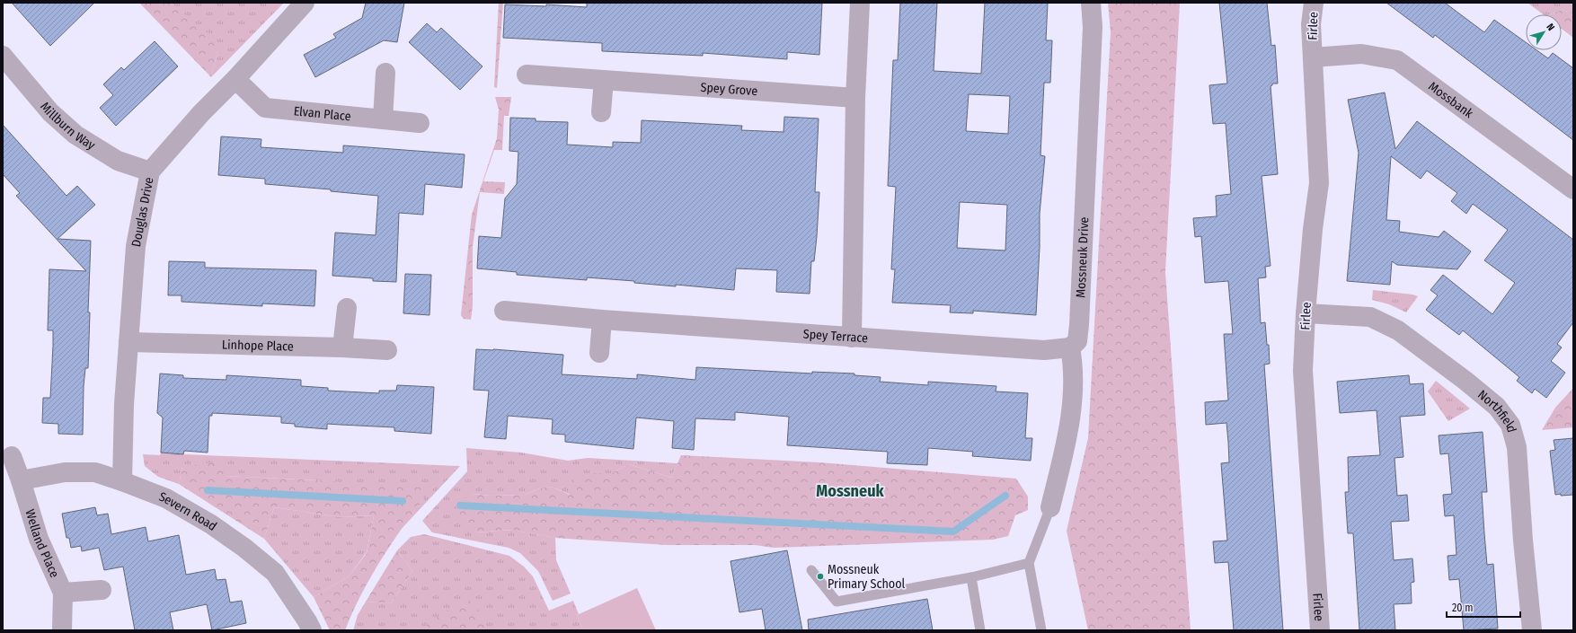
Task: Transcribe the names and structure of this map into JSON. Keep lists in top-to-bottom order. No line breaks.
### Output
{"streets":{"street":["Firlee","Spey Grove","Mossbank","Elvan Place","Millburn Way","Douglas Drive","Mossneuk Drive","Spey Terrace","Linhope Place","Northfield","Severn Road","Welland Place"]},"crossings":[["Firlee","Mossbank"],["Firlee","Northfield"],["Elvan Place","Douglas Drive"],["Millburn Way","Douglas Drive"],["Douglas Drive","Linhope Place"],["Douglas Drive","Severn Road"],["Mossneuk Drive","Spey Terrace"],["Severn Road","Welland Place"]],"districts":["Mossneuk"],"places":["Mossneuk Primary School"],"scale_bar":"20 m","north":"top right"}
